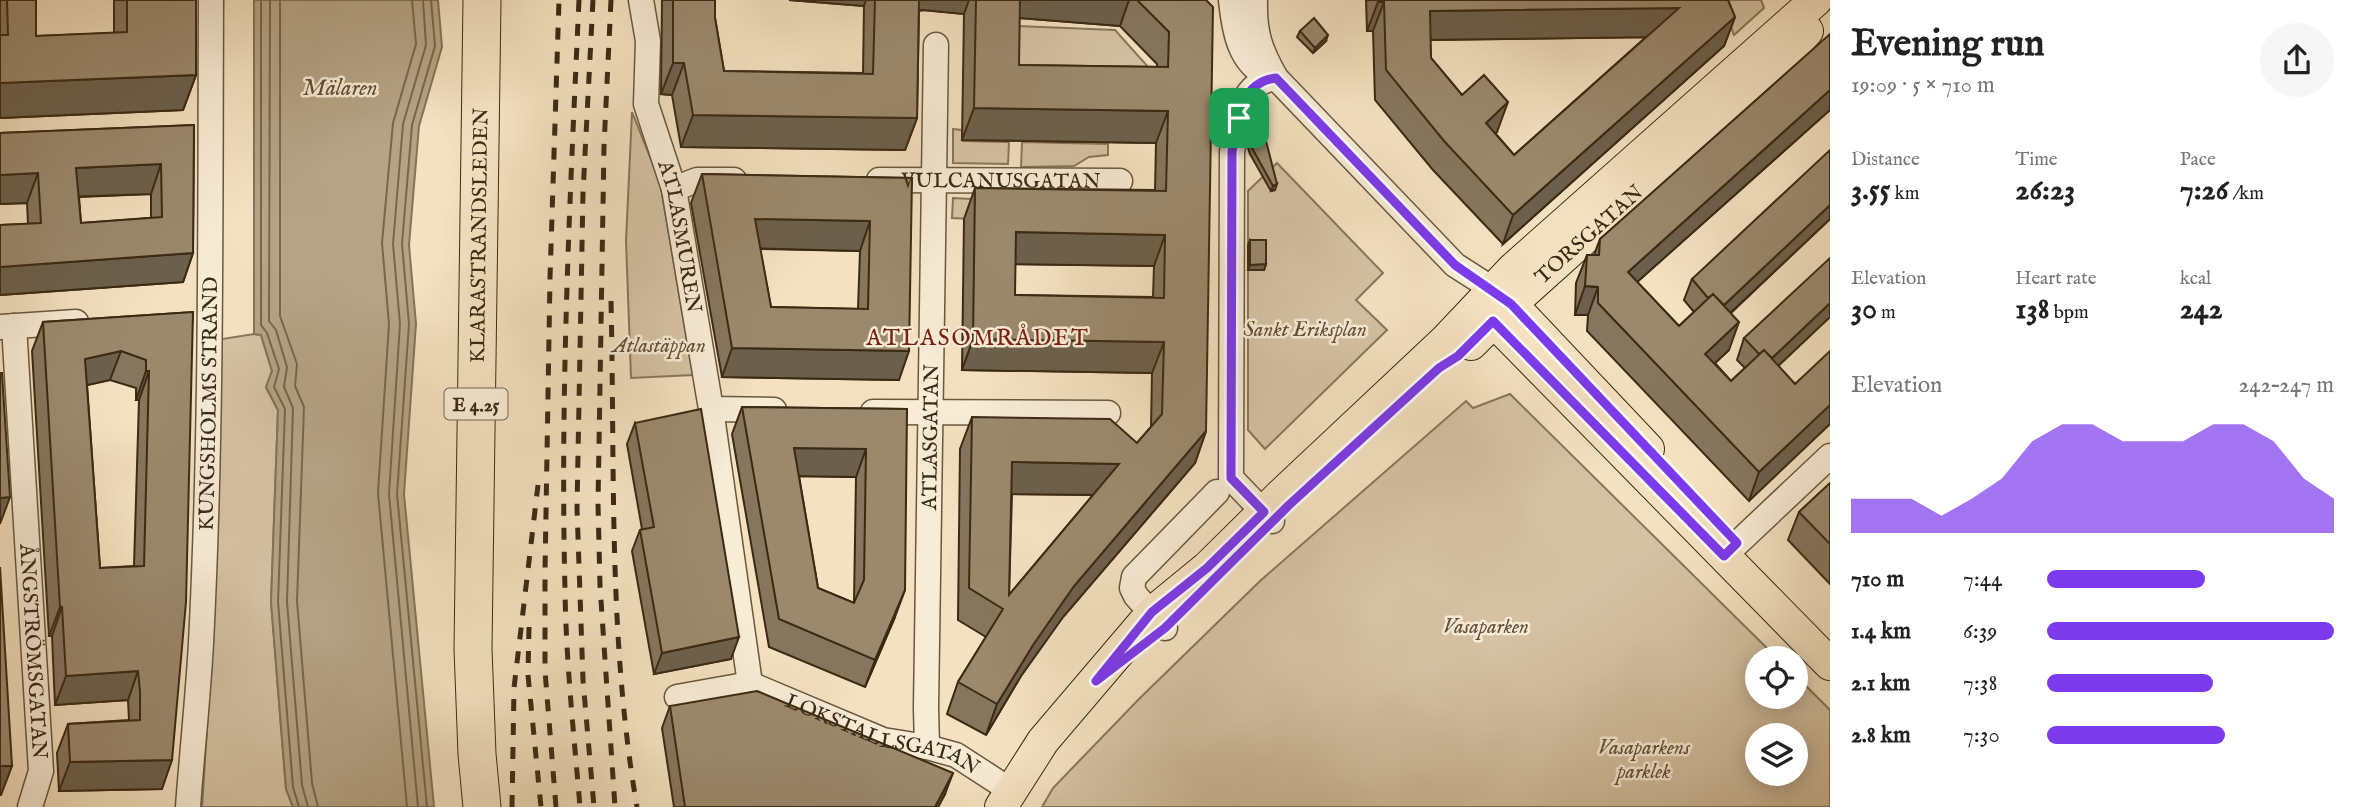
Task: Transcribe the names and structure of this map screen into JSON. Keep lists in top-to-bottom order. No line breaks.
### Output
{"streets":{"highway":["KLARASTRANDSLEDEN","E 4.25"],"main road":["TORSGATAN"],"street":["VULCANUSGATAN","ATLASMUREN","KUNGSHOLMS STRAND","ATLASGATAN","ÅNGSTRÖMSGATAN","LOKSTALLSGATAN"]},"crossings":[["VULCANUSGATAN","ATLASGATAN"],["TORSGATAN","LOKSTALLSGATAN"],["ATLASMUREN","LOKSTALLSGATAN"],["ATLASGATAN","LOKSTALLSGATAN"]],"districts":["ATLASOMRÅDET"],"water":["Mälaren"],"parks":["Sankt Eriksplan","Atlastäppan","Vasaparken","Vasaparkens parklek"],"page":{"heading":["Evening run","19:09 · 5 × 710 m"],"stats":[["Distance","3.55 km"],["Time","26:23"],["Pace","7:26 /km"],["Elevation","30 m"],["Heart rate","138 bpm"],["kcal","242"]],"chart":["Elevation","242–247 m"],"list":[{"name":"710 m","note":"7:44"},{"name":"1.4 km","note":"6:39"},{"name":"2.1 km","note":"7:38"},{"name":"2.8 km","note":"7:30"}]}}
